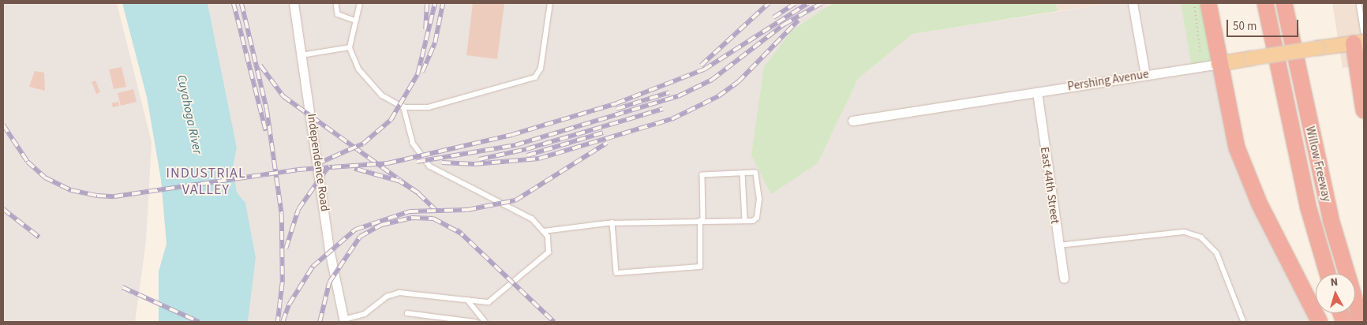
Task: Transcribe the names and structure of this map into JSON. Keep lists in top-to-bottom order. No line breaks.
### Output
{"streets":{"highway":["Willow Freeway"],"main road":["Pershing Avenue"],"street":["Independence Road","East 44th Street"]},"crossings":[["Pershing Avenue","East 44th Street"]],"districts":["INDUSTRIAL VALLEY"],"water":["Cuyahoga River"],"scale_bar":"50 m","north":"top"}
